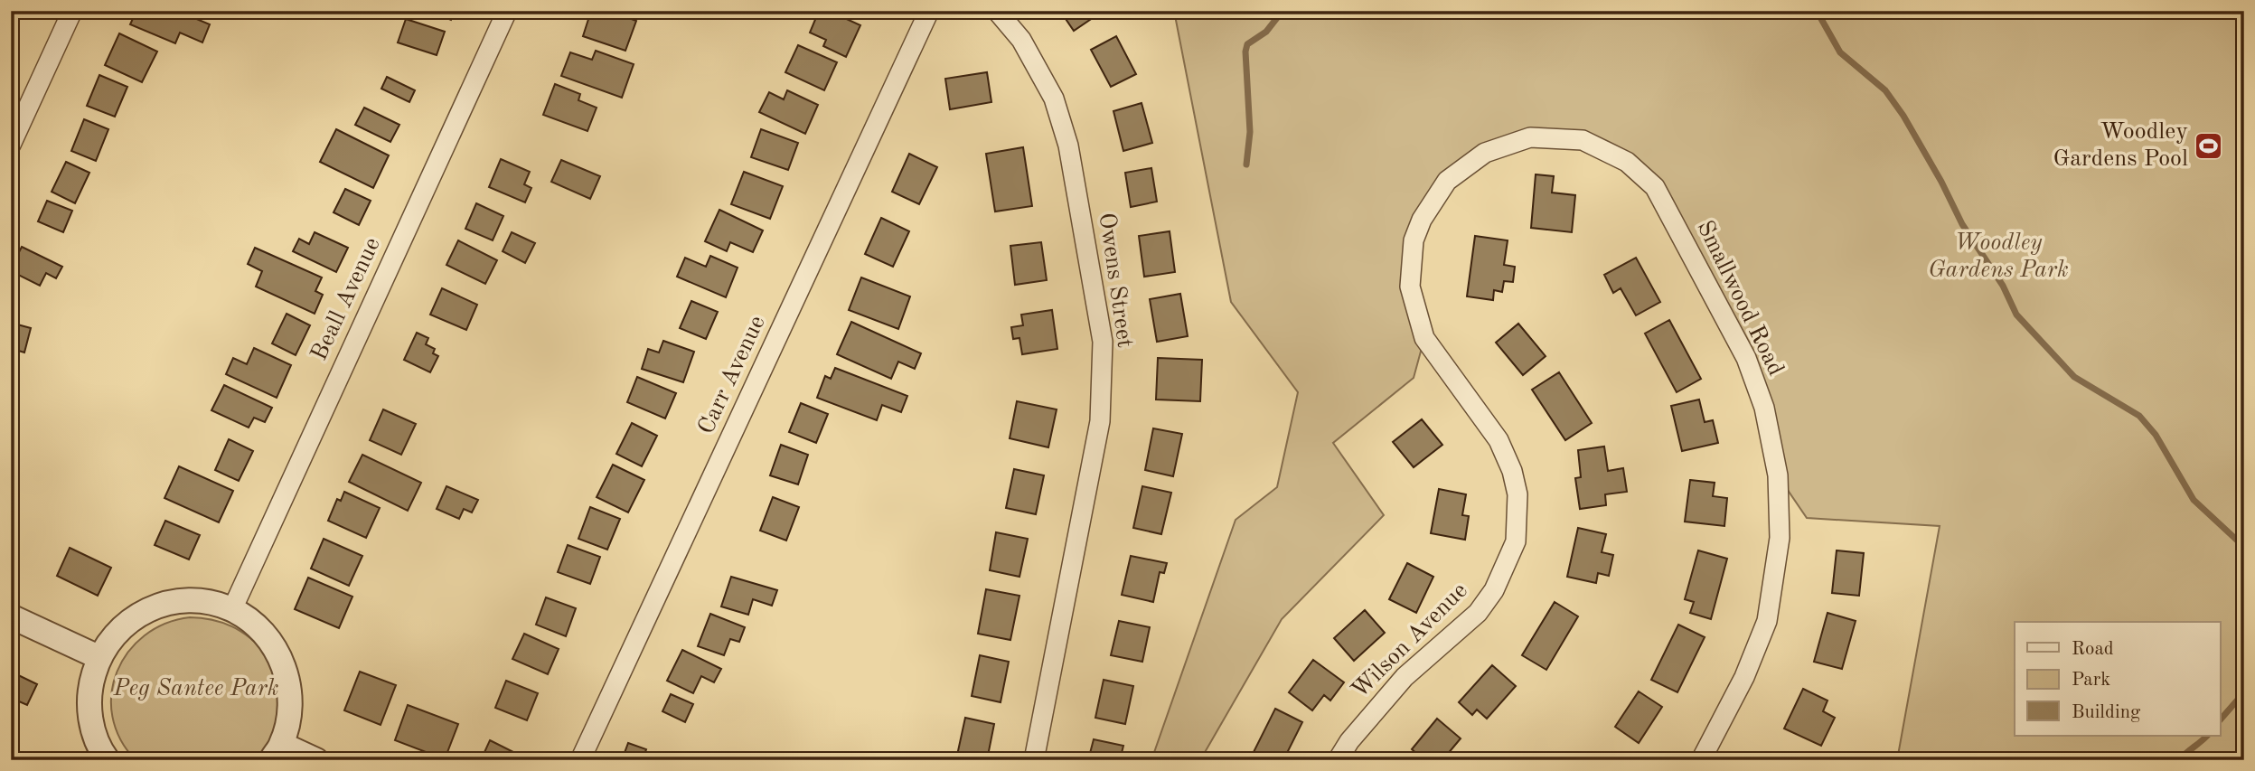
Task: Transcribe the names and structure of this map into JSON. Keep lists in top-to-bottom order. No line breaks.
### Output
{"streets":{"street":["Owens Street","Smallwood Road","Beall Avenue","Carr Avenue","Wilson Avenue"]},"crossings":[["Smallwood Road","Wilson Avenue"]],"parks":["Woodley Gardens Park","Peg Santee Park"],"places":{"sports":["Woodley Gardens Pool"]},"legend":["Road","Park","Building"]}
